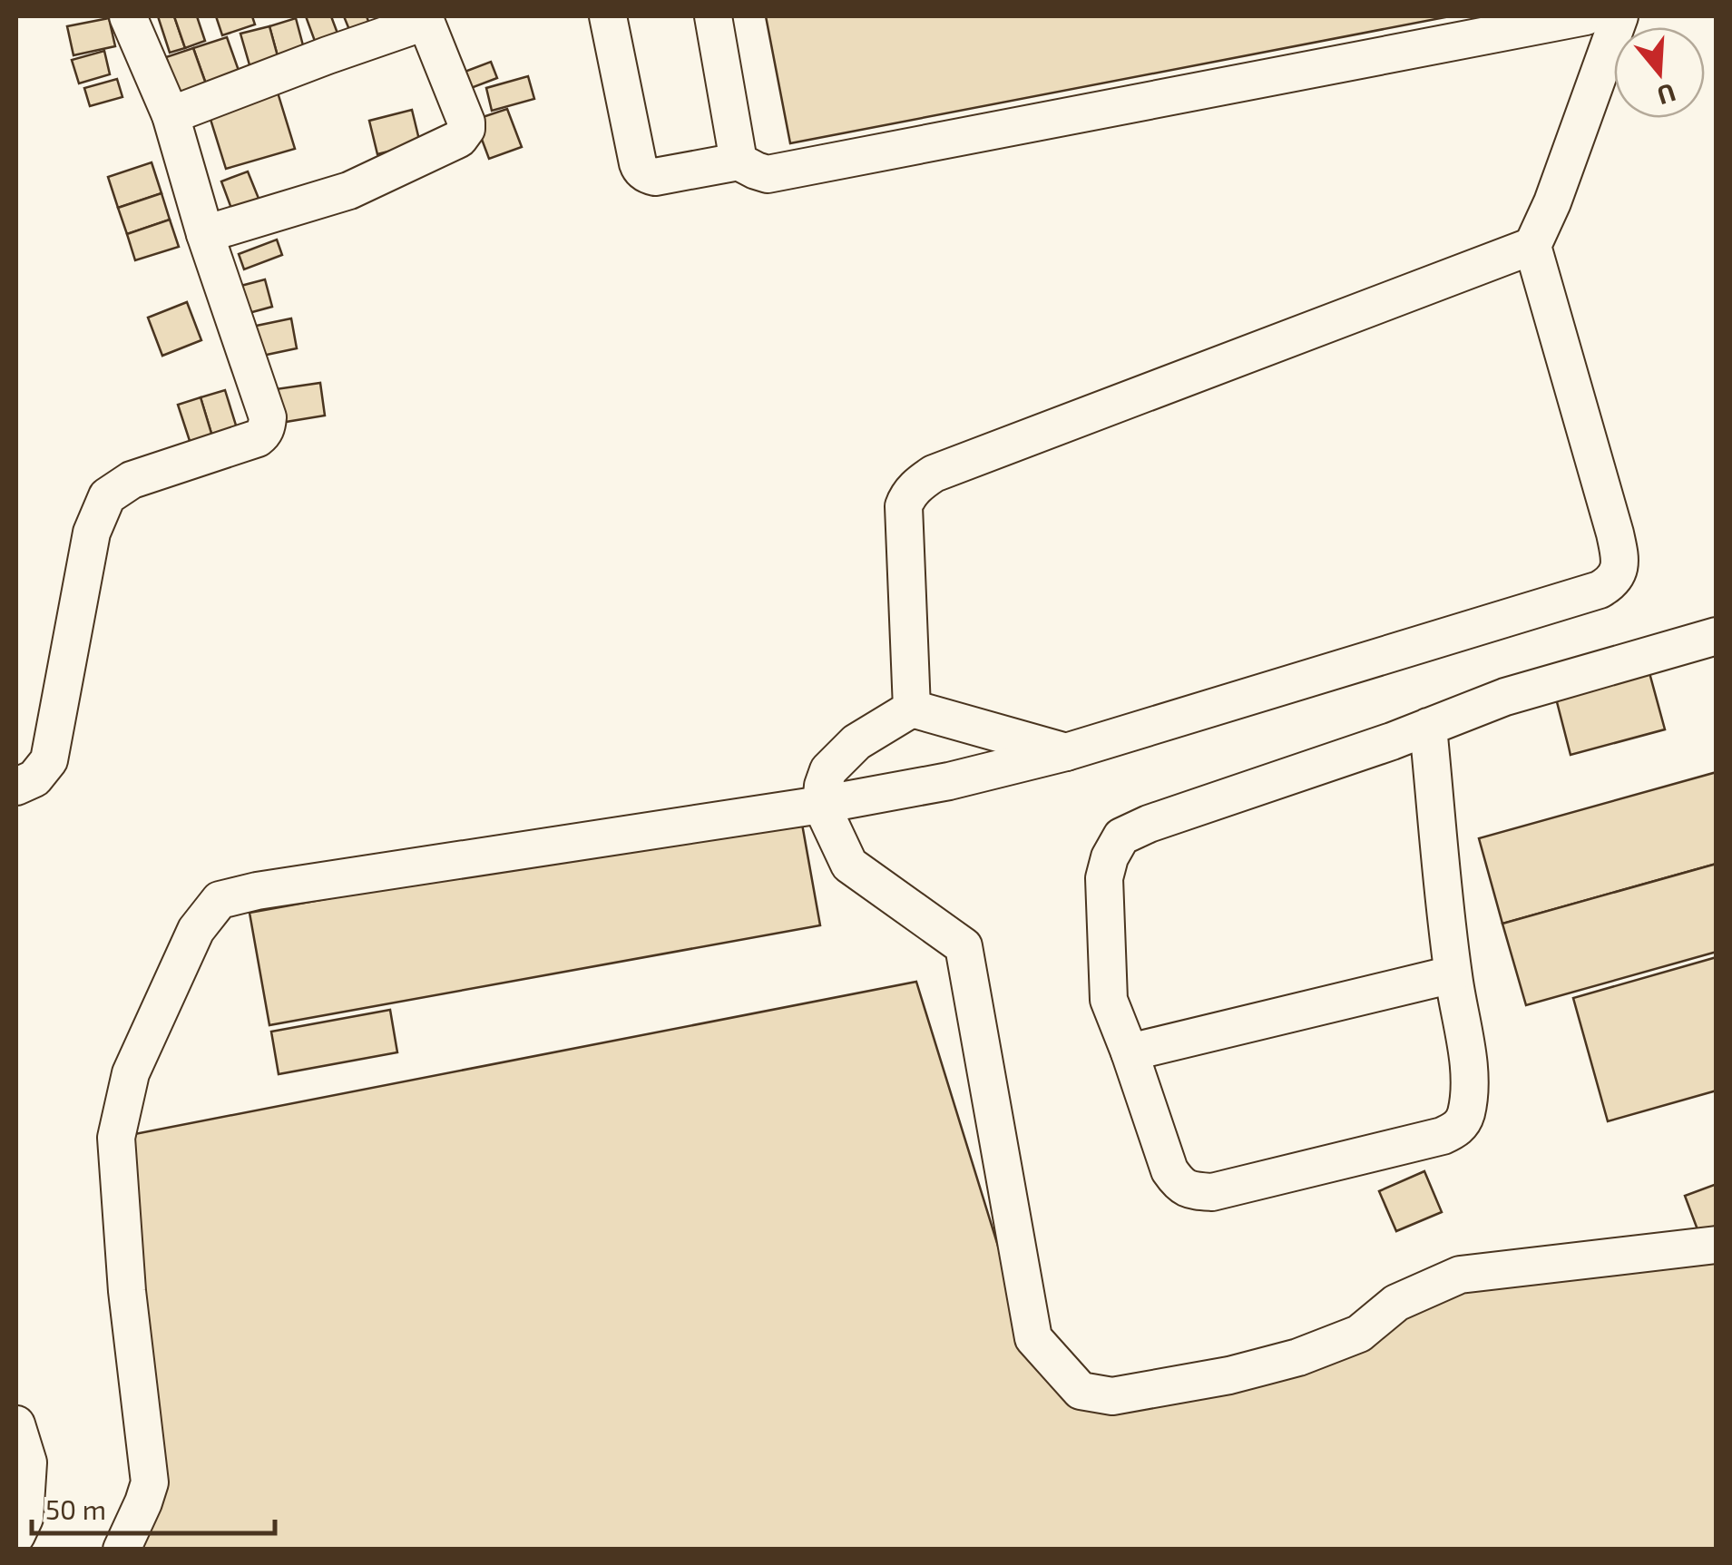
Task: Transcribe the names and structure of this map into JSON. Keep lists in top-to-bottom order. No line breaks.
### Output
{"scale_bar":"50 m","north":"bottom"}
